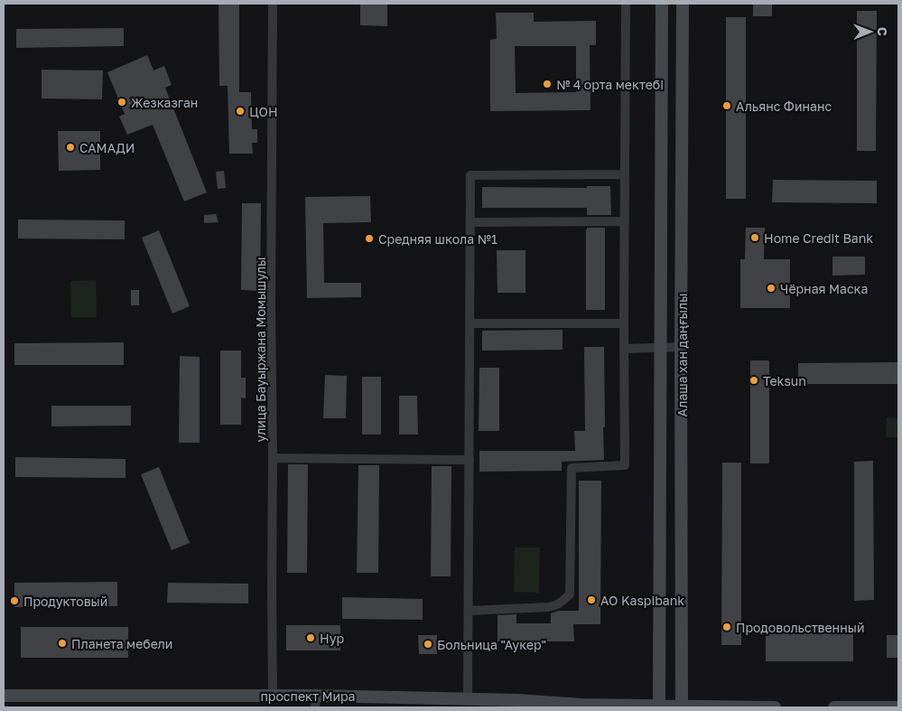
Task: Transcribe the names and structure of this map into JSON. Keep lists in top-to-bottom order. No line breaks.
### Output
{"streets":{"main road":["Алаша хан даңғылы","проспект Мира"],"street":["улица Бауыржана Момышулы"]},"crossings":[["улица Бауыржана Момышулы","проспект Мира"],["Алаша хан даңғылы","проспект Мира"]],"places":["№ 4 орта мектебі","Жезказган","Альянс Финанс","ЦОН","САМАДИ","Home Credit Bank","Средняя школа №1","Чёрная Маска","Teksun","AO Kaspibank","Продуктовый","Продовольственный","Нур","Планета мебели","Больница \"Аукер\""],"north":"right"}
